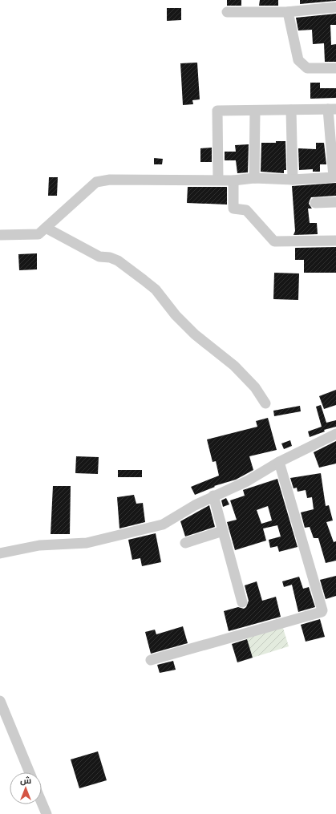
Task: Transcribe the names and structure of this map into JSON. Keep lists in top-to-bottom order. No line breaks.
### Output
{"north":"top"}
